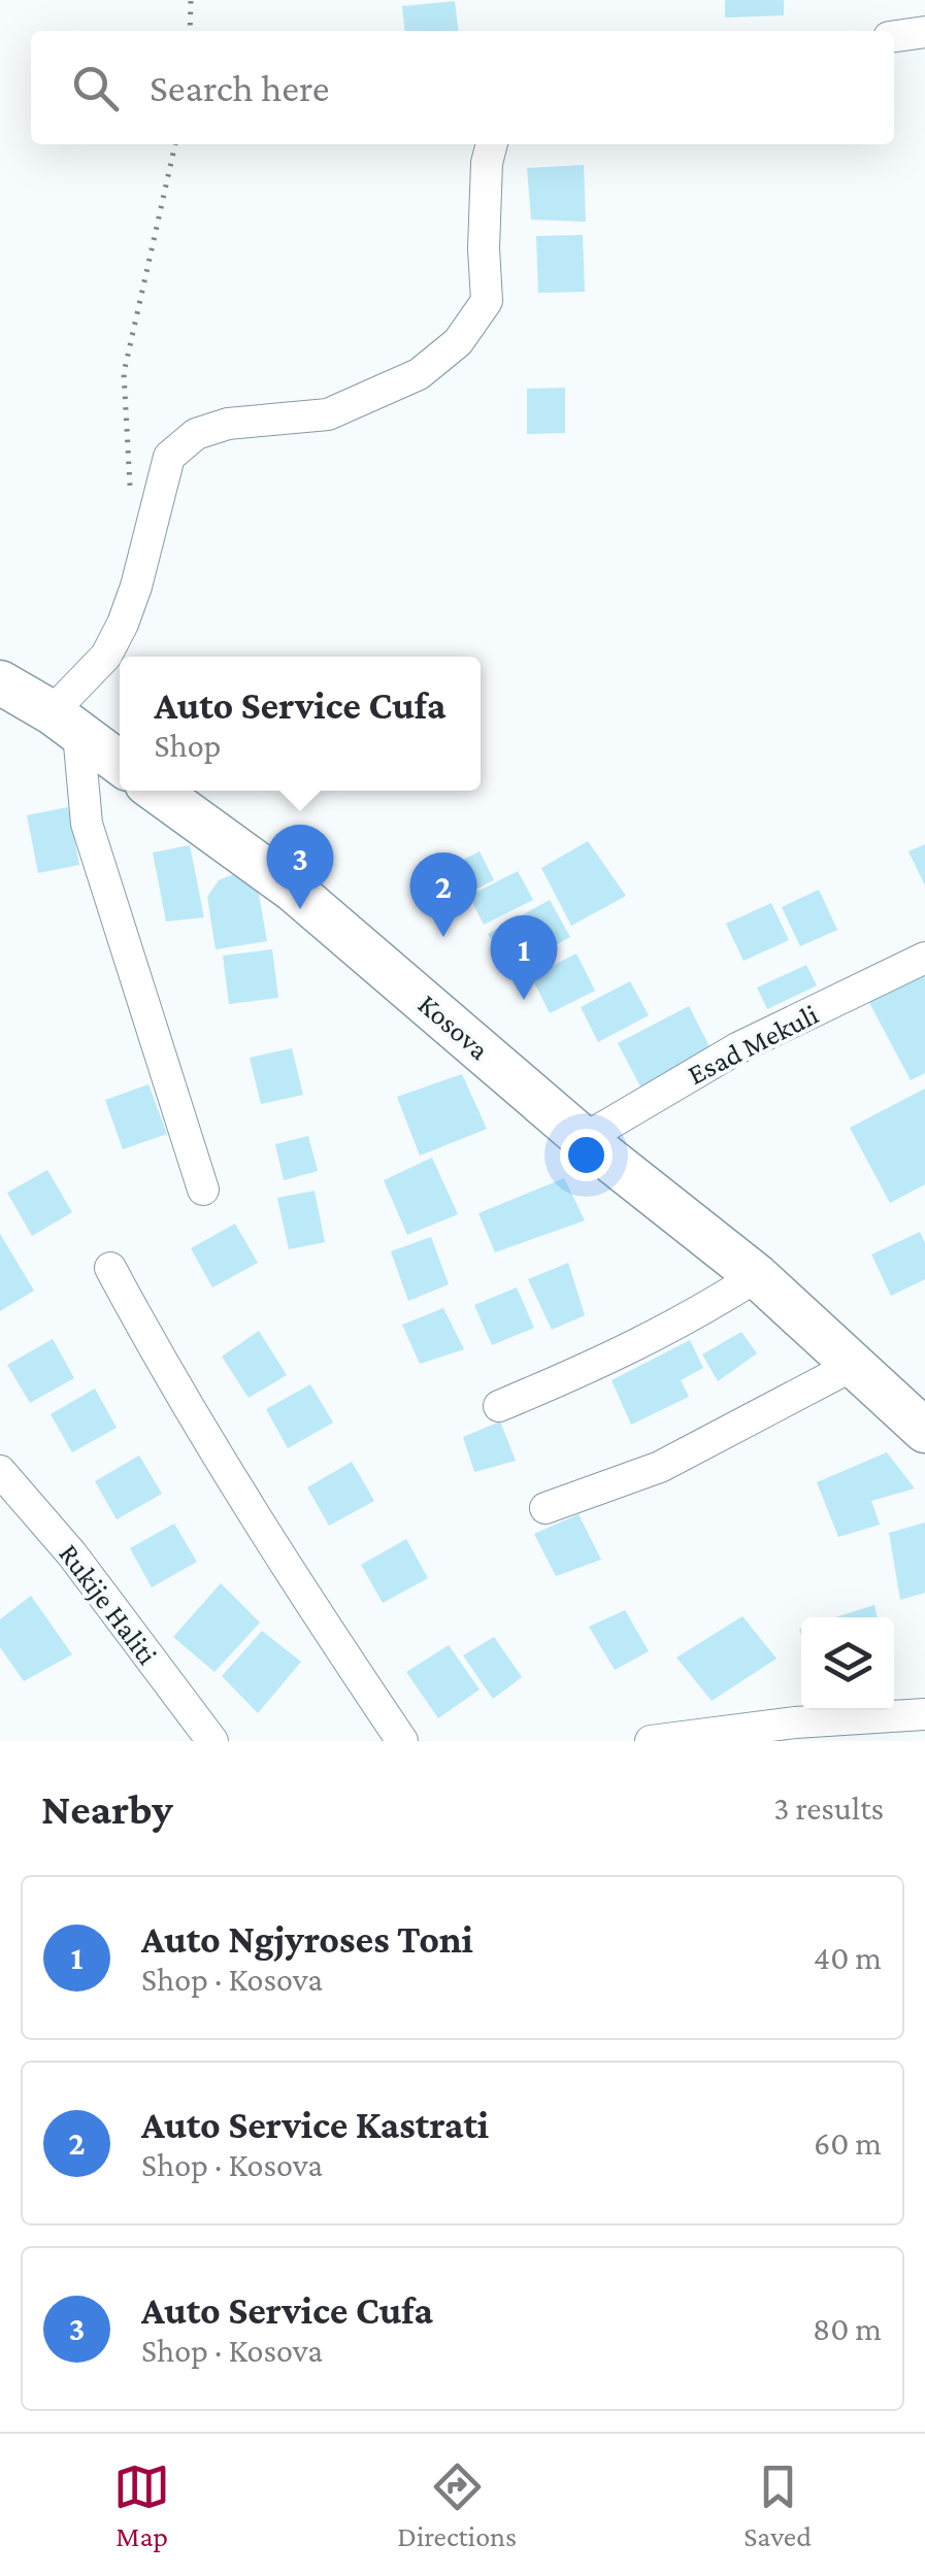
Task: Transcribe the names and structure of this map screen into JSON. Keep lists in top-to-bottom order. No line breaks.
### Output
{"streets":{"street":["Kosova","Esad Mekuli","Rukije Haliti"]},"crossings":[["Kosova","Esad Mekuli"]],"page":{"search":"Search here","popup":["Auto Service Cufa","Shop"],"pins":["3","2","1"],"heading":["Nearby","3 results"],"list":[{"mark":"1","name":"Auto Ngjyroses Toni","note":"Shop · Kosova","value":"40 m"},{"mark":"2","name":"Auto Service Kastrati","note":"Shop · Kosova","value":"60 m"},{"mark":"3","name":"Auto Service Cufa","note":"Shop · Kosova","value":"80 m"}],"nav":["Map","Directions","Saved"]}}
